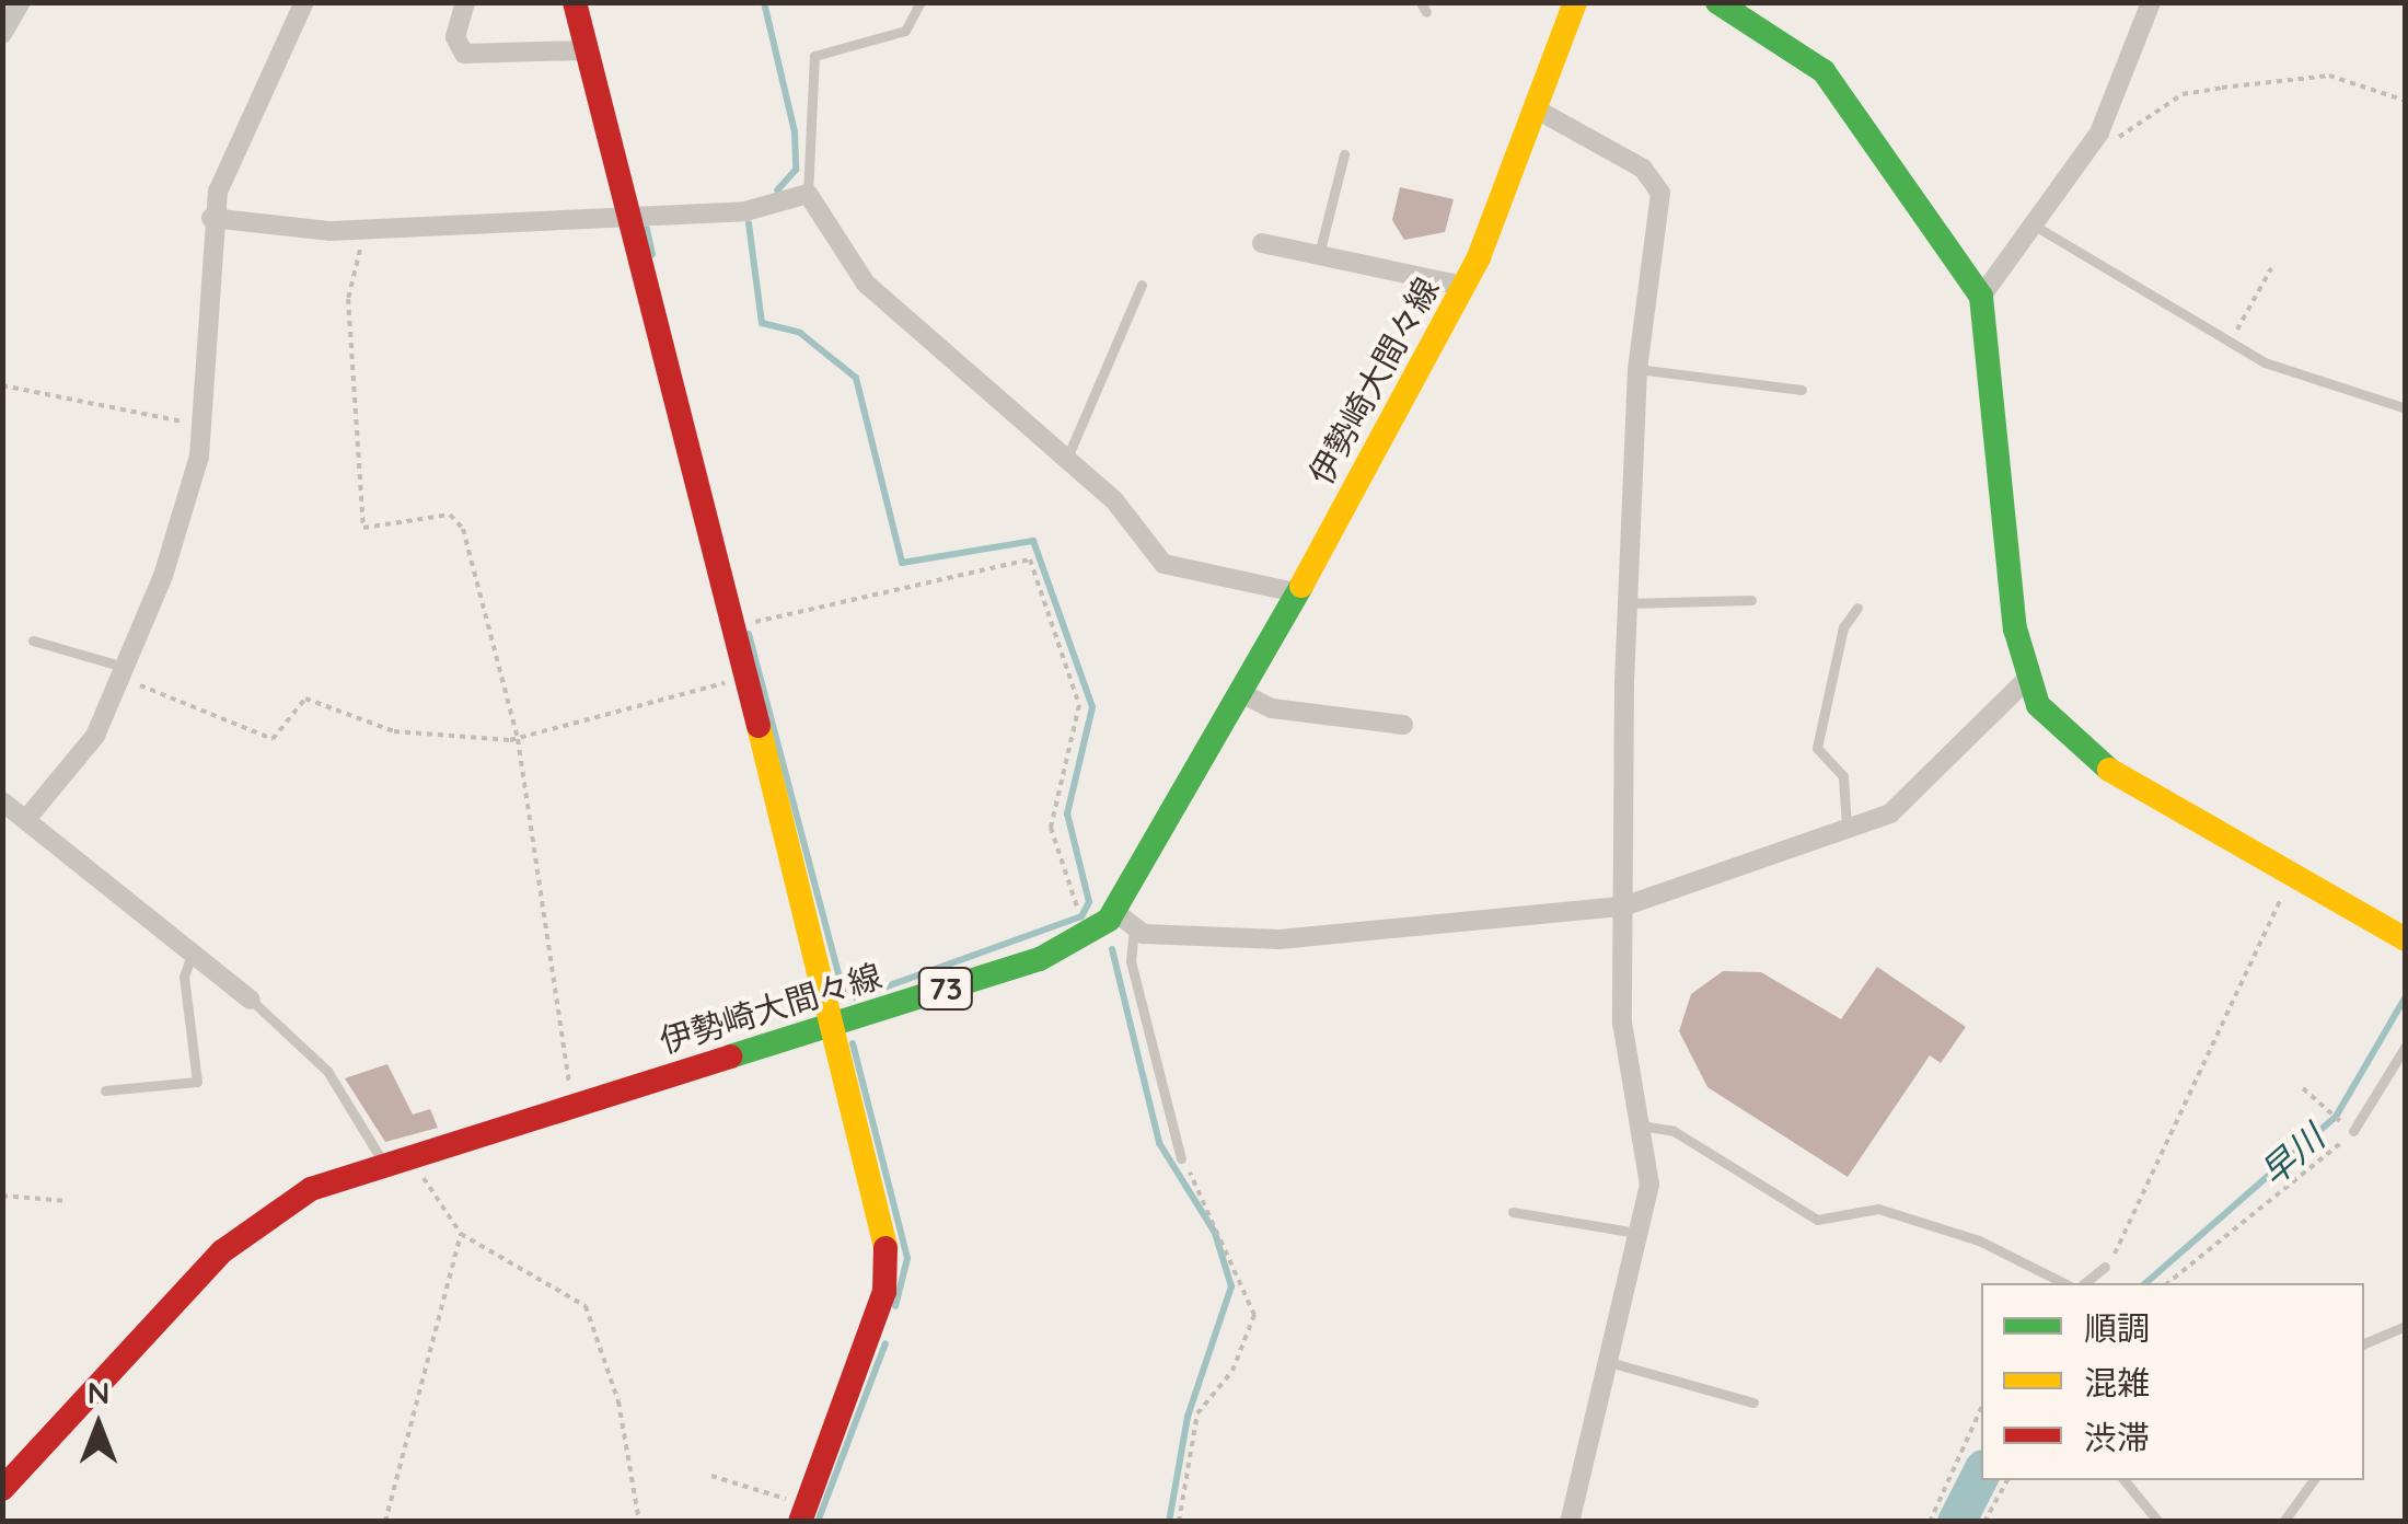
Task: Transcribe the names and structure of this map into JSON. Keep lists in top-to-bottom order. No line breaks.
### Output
{"streets":{"street":["伊勢崎大間々線","73"]},"water":["早川"],"legend":["順調","混雑","渋滞"],"north":"top"}
